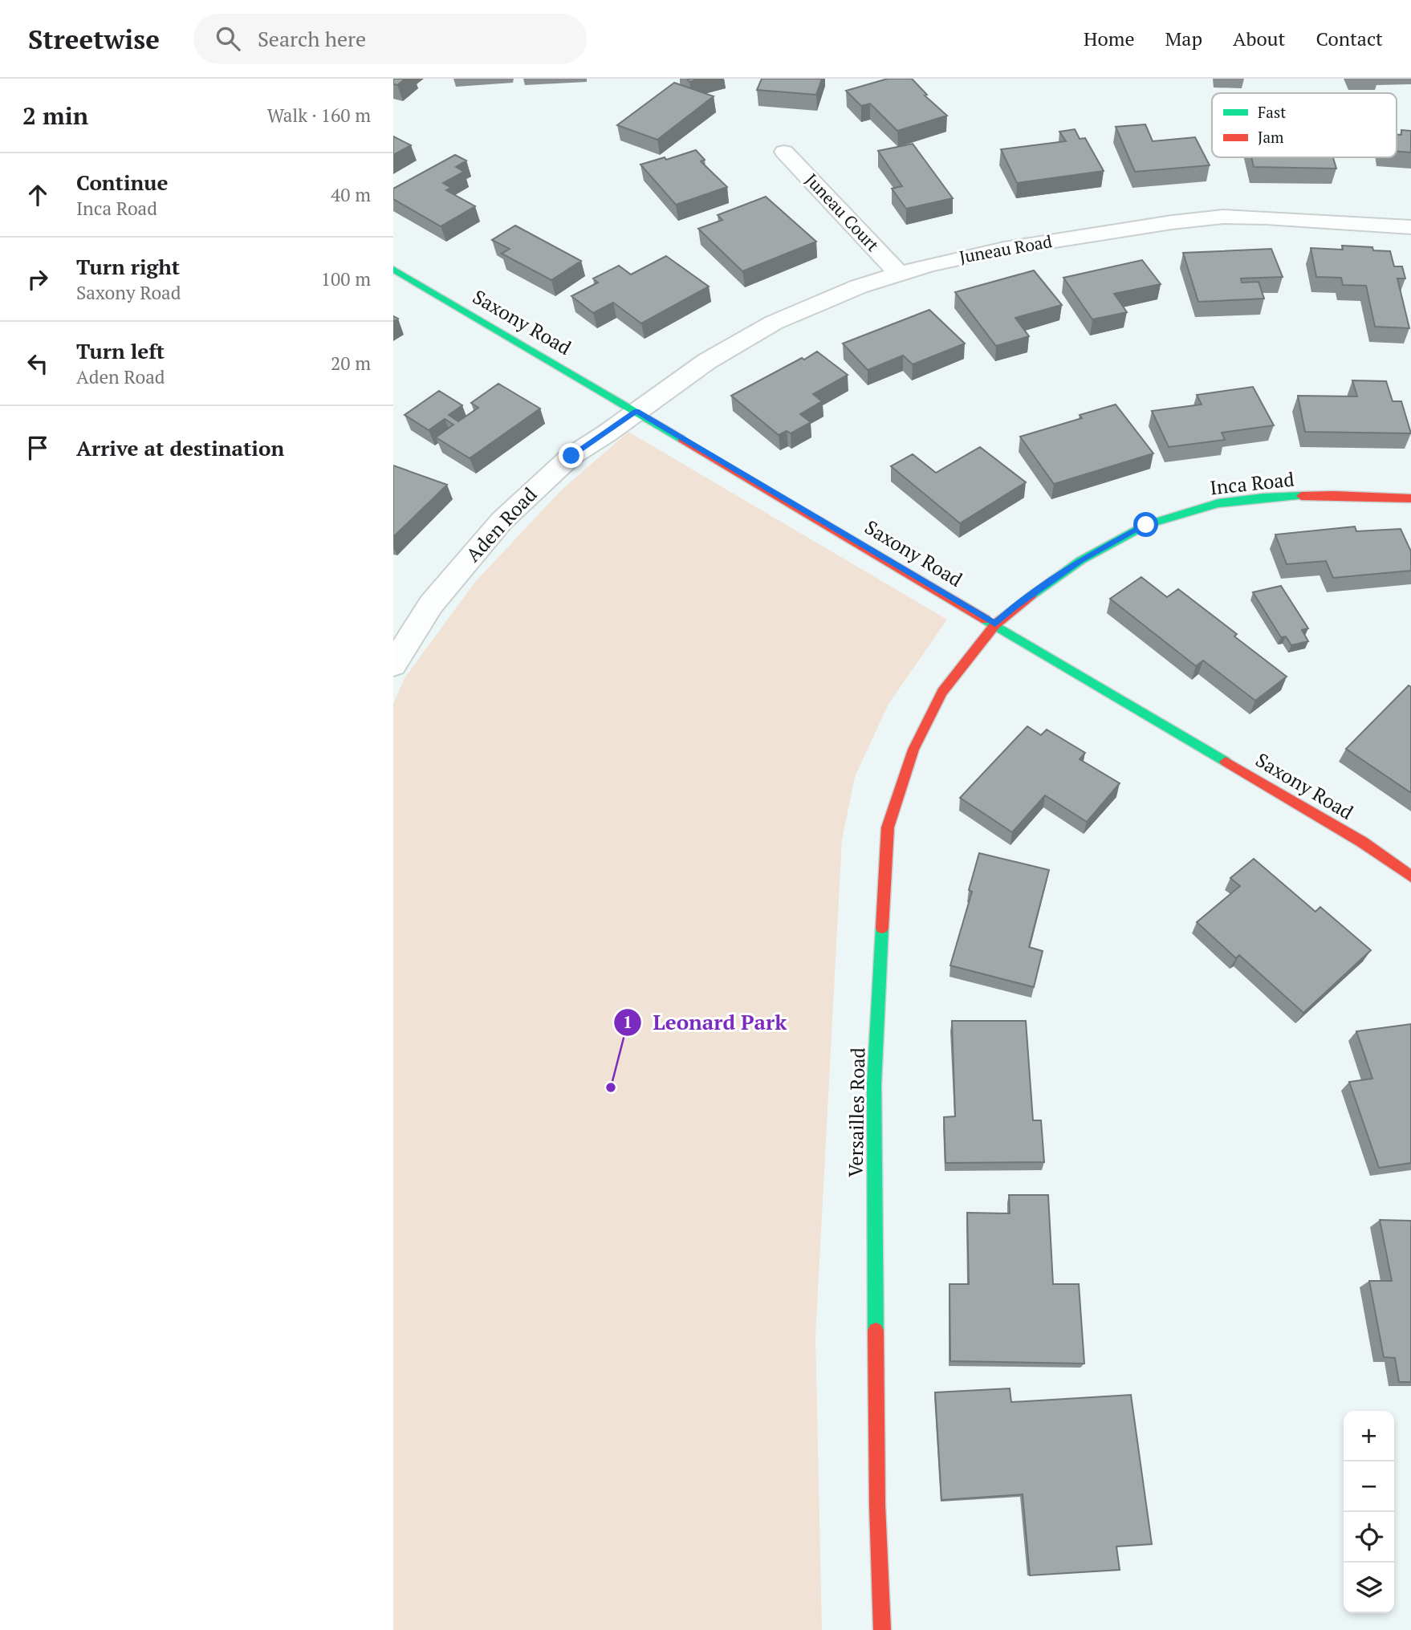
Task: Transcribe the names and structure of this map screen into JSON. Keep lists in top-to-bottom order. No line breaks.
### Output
{"streets":{"street":["Juneau Court","Juneau Road","Saxony Road","Inca Road","Aden Road","Versailles Road"]},"crossings":[["Juneau Court","Juneau Road"],["Juneau Road","Saxony Road"],["Juneau Road","Aden Road"],["Saxony Road","Inca Road"],["Saxony Road","Aden Road"],["Saxony Road","Versailles Road"],["Inca Road","Versailles Road"]],"places":["Leonard Park"],"legend":["Fast","Jam"],"page":{"header":"Streetwise","search":"Search here","nav":["Home","Map","About","Contact"],"heading":["2 min","Walk · 160 m"],"list":[["Continue","Inca Road","40 m"],["Turn right","Saxony Road","100 m"],["Turn left","Aden Road","20 m"],"Arrive at destination"],"map_buttons":["+","−"]}}
